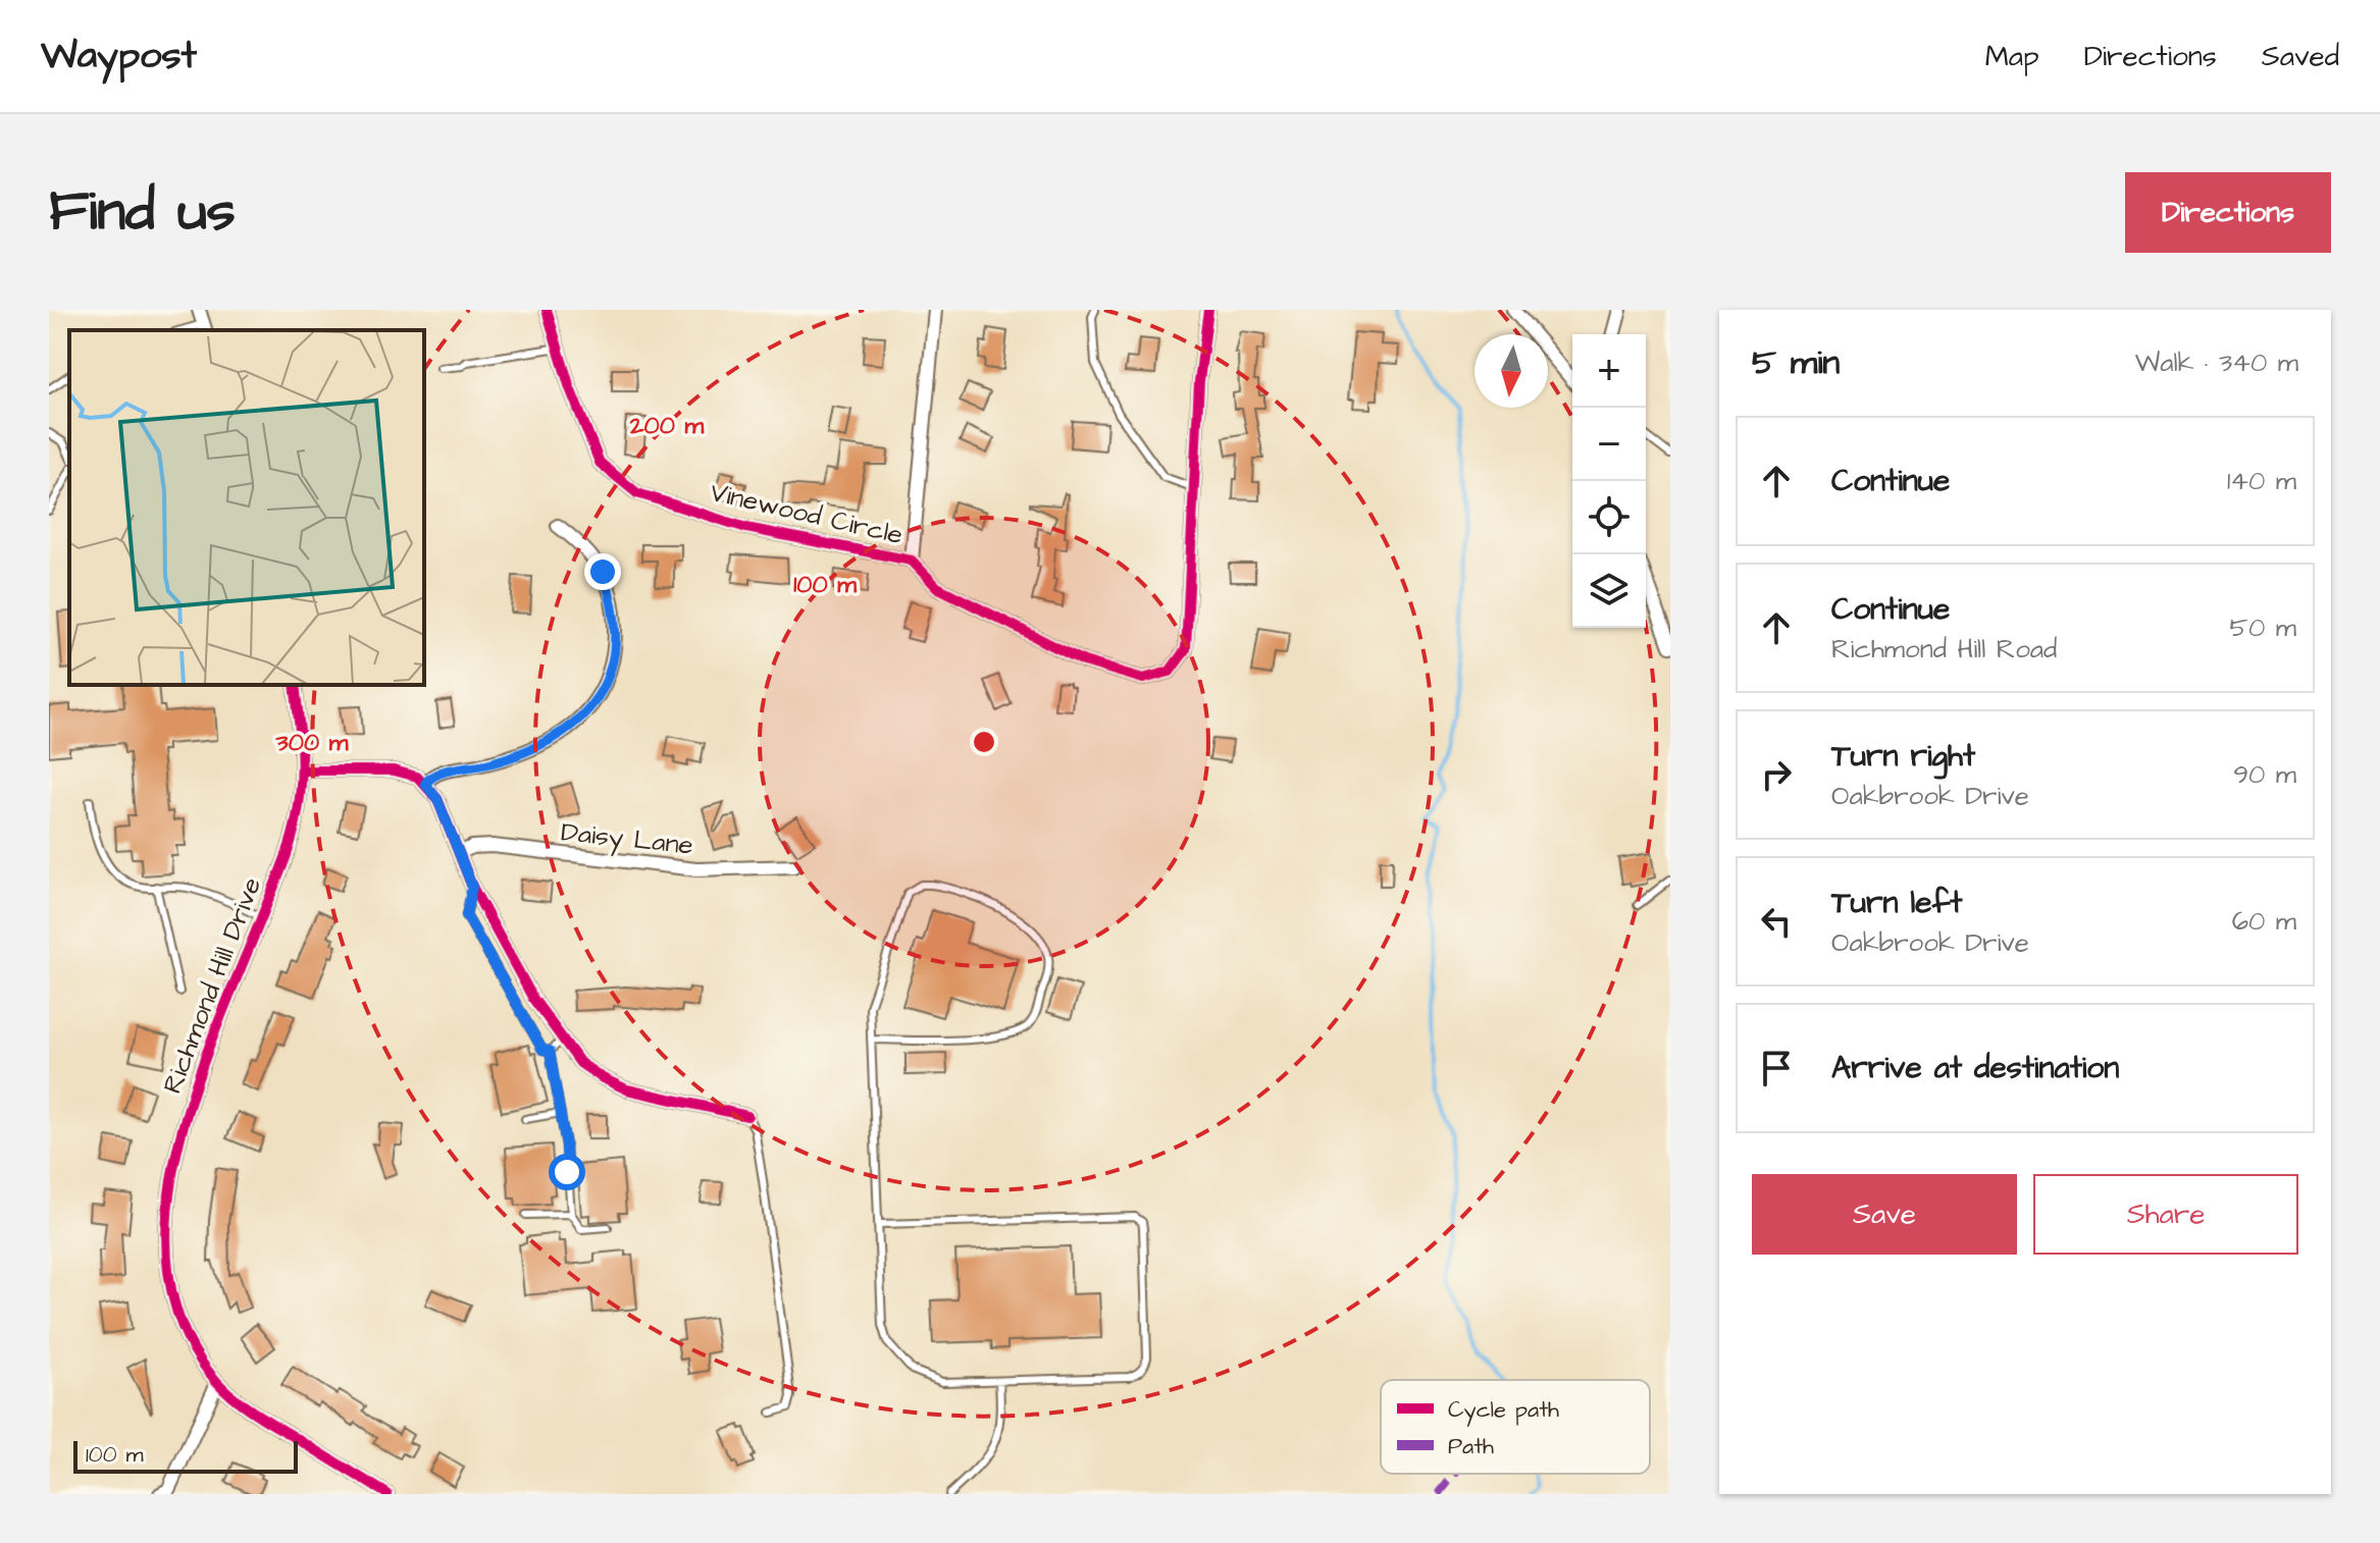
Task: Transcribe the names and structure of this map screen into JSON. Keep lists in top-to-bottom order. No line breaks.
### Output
{"streets":{"street":["Vinewood Circle","Daisy Lane","Richmond Hill Drive"]},"legend":["Cycle path","Path"],"scale_bar":"100 m","north":"bottom","page":{"header":"Waypost","nav":["Map","Directions","Saved"],"title":"Find us","buttons":["Directions",["Save","Share"]],"heading":["5 min","Walk · 340 m"],"map_buttons":["+","−"],"list":[["Continue","140 m"],["Continue","Richmond Hill Road","50 m"],["Turn right","Oakbrook Drive","90 m"],["Turn left","Oakbrook Drive","60 m"],"Arrive at destination"],"scale":"100 m"},"rings":["200 m","100 m","300 m"]}
